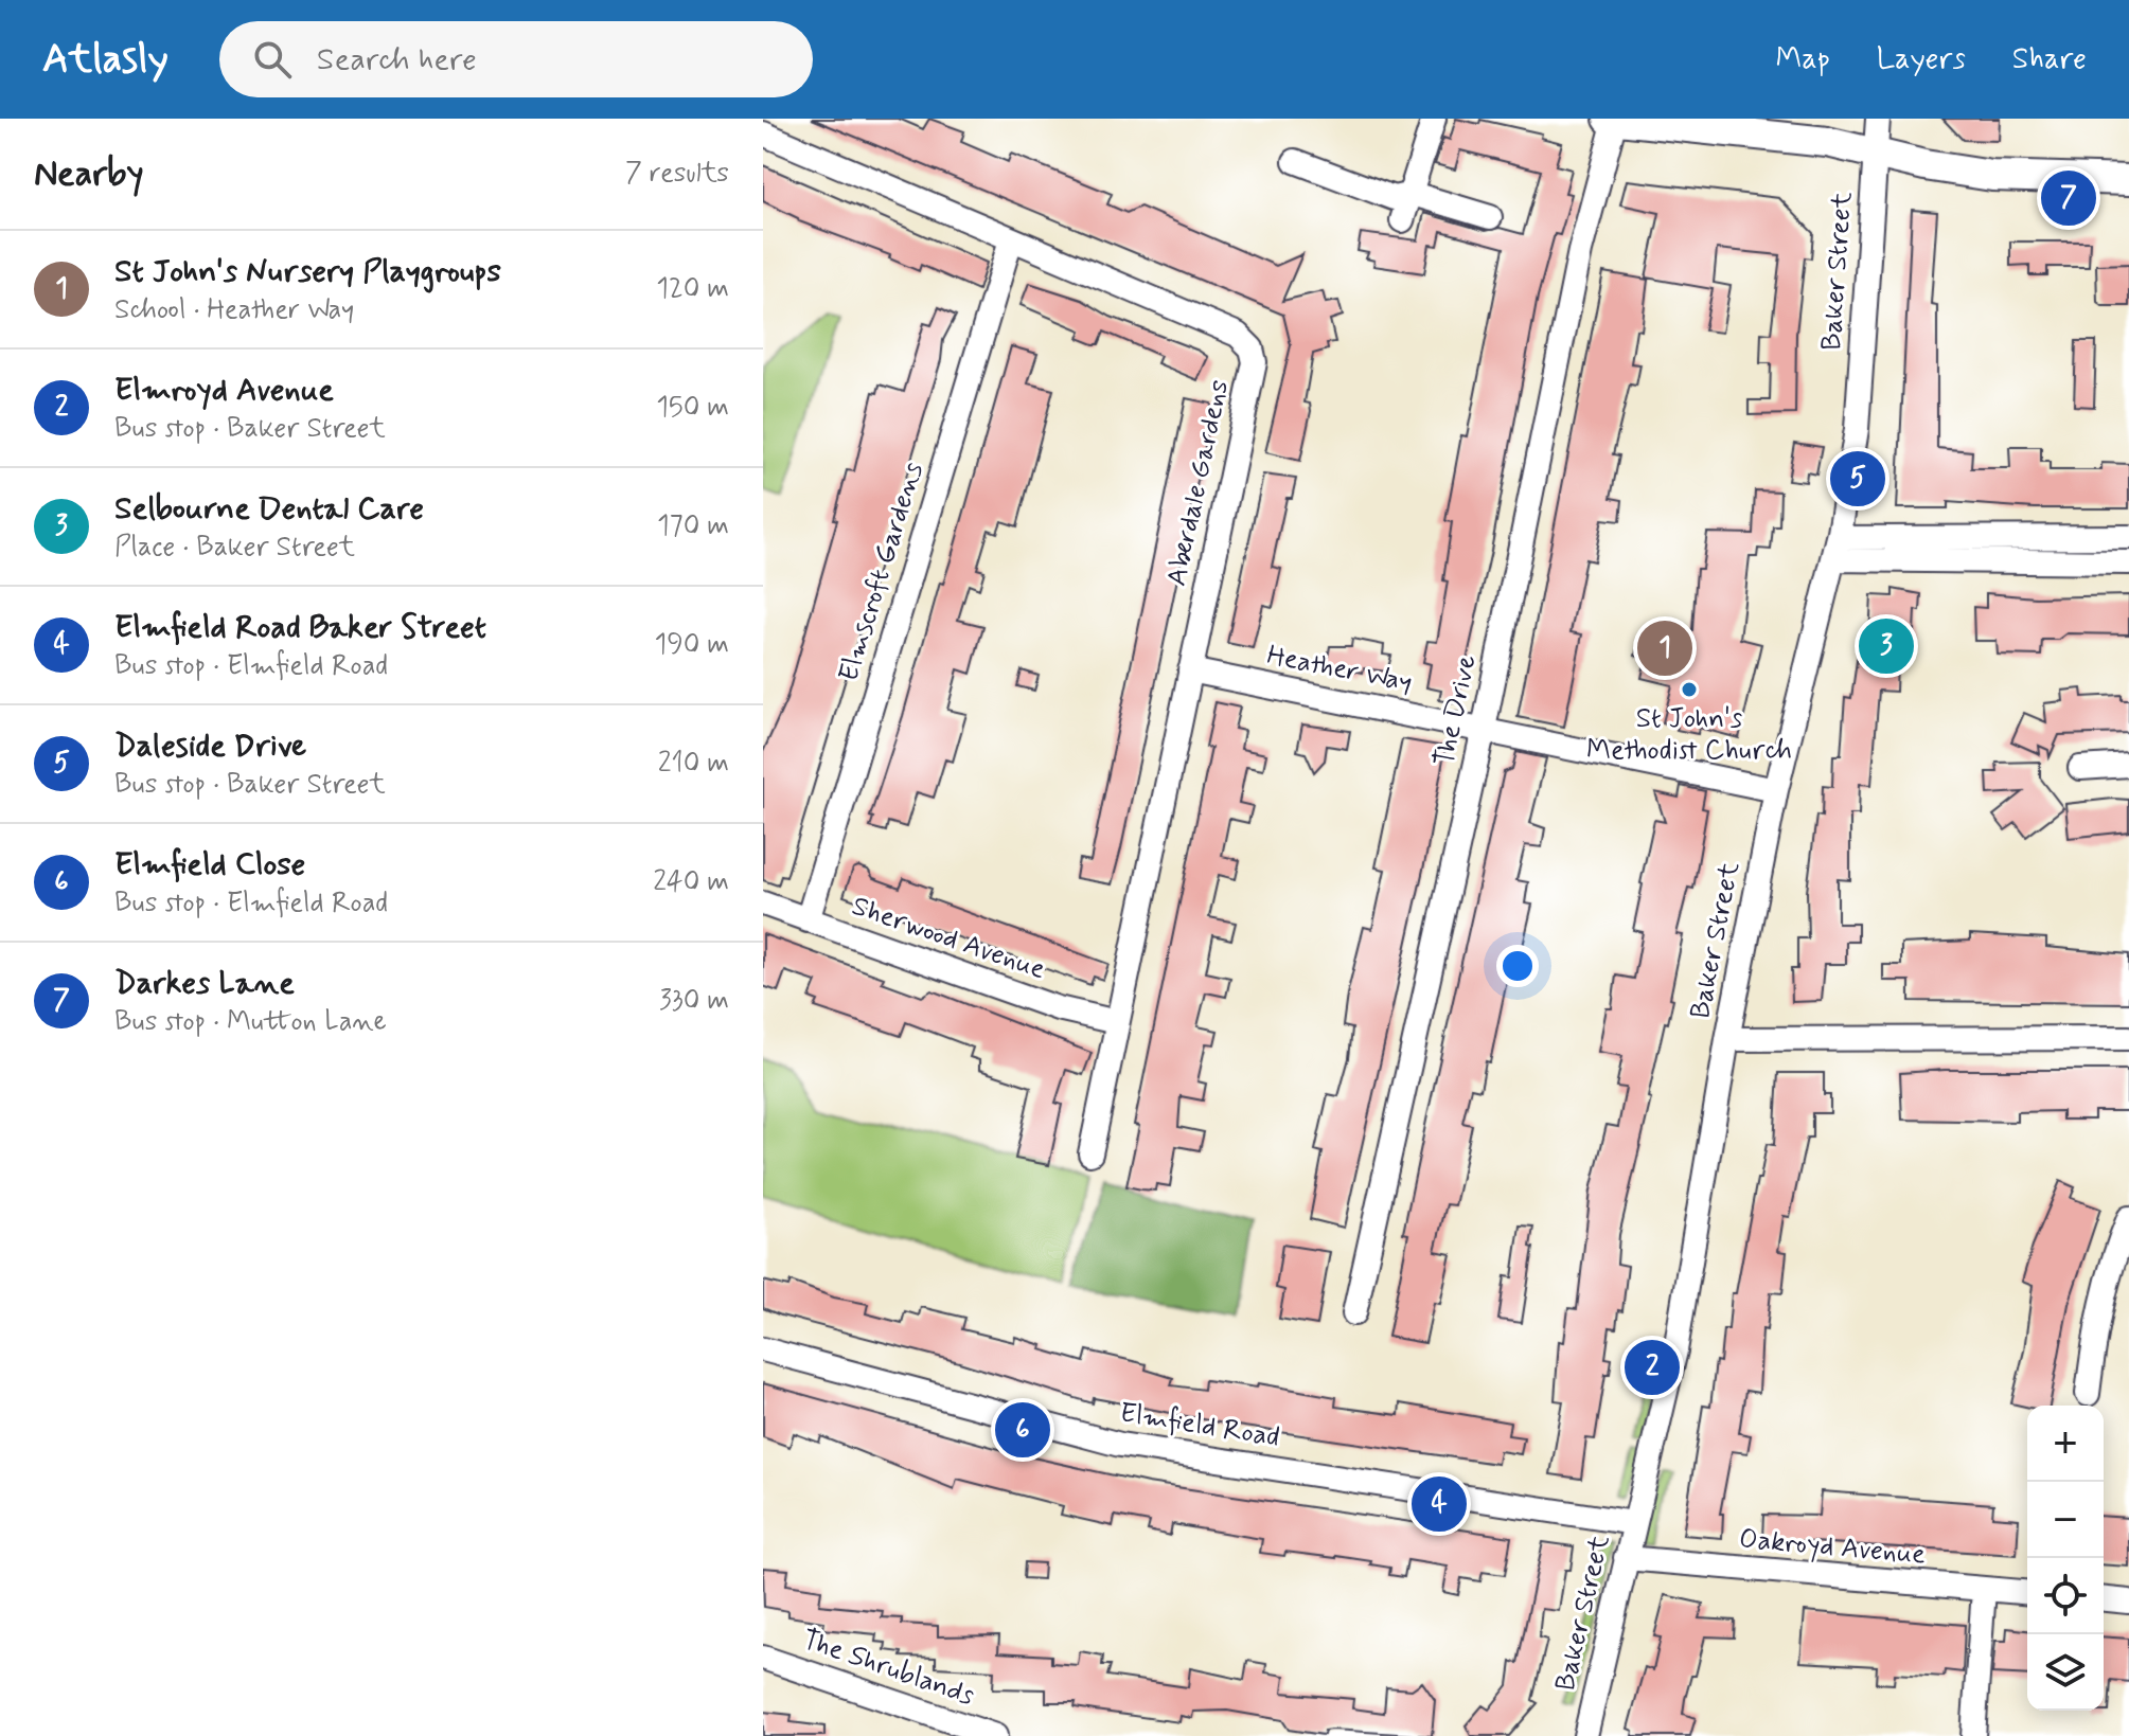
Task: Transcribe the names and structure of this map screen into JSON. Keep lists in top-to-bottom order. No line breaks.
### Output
{"streets":{"street":["Baker Street","Aberdale Gardens","Elmscroft Gardens","Heather Way","The Drive","Sherwood Avenue","Elmfield Road","Oakroyd Avenue","The Shrublands"]},"crossings":[["Baker Street","Heather Way"],["Baker Street","Elmfield Road"],["Baker Street","Oakroyd Avenue"],["Aberdale Gardens","Elmscroft Gardens"],["Aberdale Gardens","Heather Way"],["Aberdale Gardens","Sherwood Avenue"],["Elmscroft Gardens","Sherwood Avenue"],["Heather Way","The Drive"]],"places":["St John's Methodist Church"],"page":{"header":"Atlasly","search":"Search here","nav":["Map","Layers","Share"],"heading":["Nearby","7 results"],"pins":["7","5","3","1","2","6","4"],"list":[{"mark":"1","name":"St John's Nursery Playgroups","note":"School · Heather Way","value":"120 m"},{"mark":"2","name":"Elmroyd Avenue","note":"Bus stop · Baker Street","value":"150 m"},{"mark":"3","name":"Selbourne Dental Care","note":"Place · Baker Street","value":"170 m"},{"mark":"4","name":"Elmfield Road Baker Street","note":"Bus stop · Elmfield Road","value":"190 m"},{"mark":"5","name":"Daleside Drive","note":"Bus stop · Baker Street","value":"210 m"},{"mark":"6","name":"Elmfield Close","note":"Bus stop · Elmfield Road","value":"240 m"},{"mark":"7","name":"Darkes Lane","note":"Bus stop · Mutton Lane","value":"330 m"}],"map_buttons":["+","−"]}}
